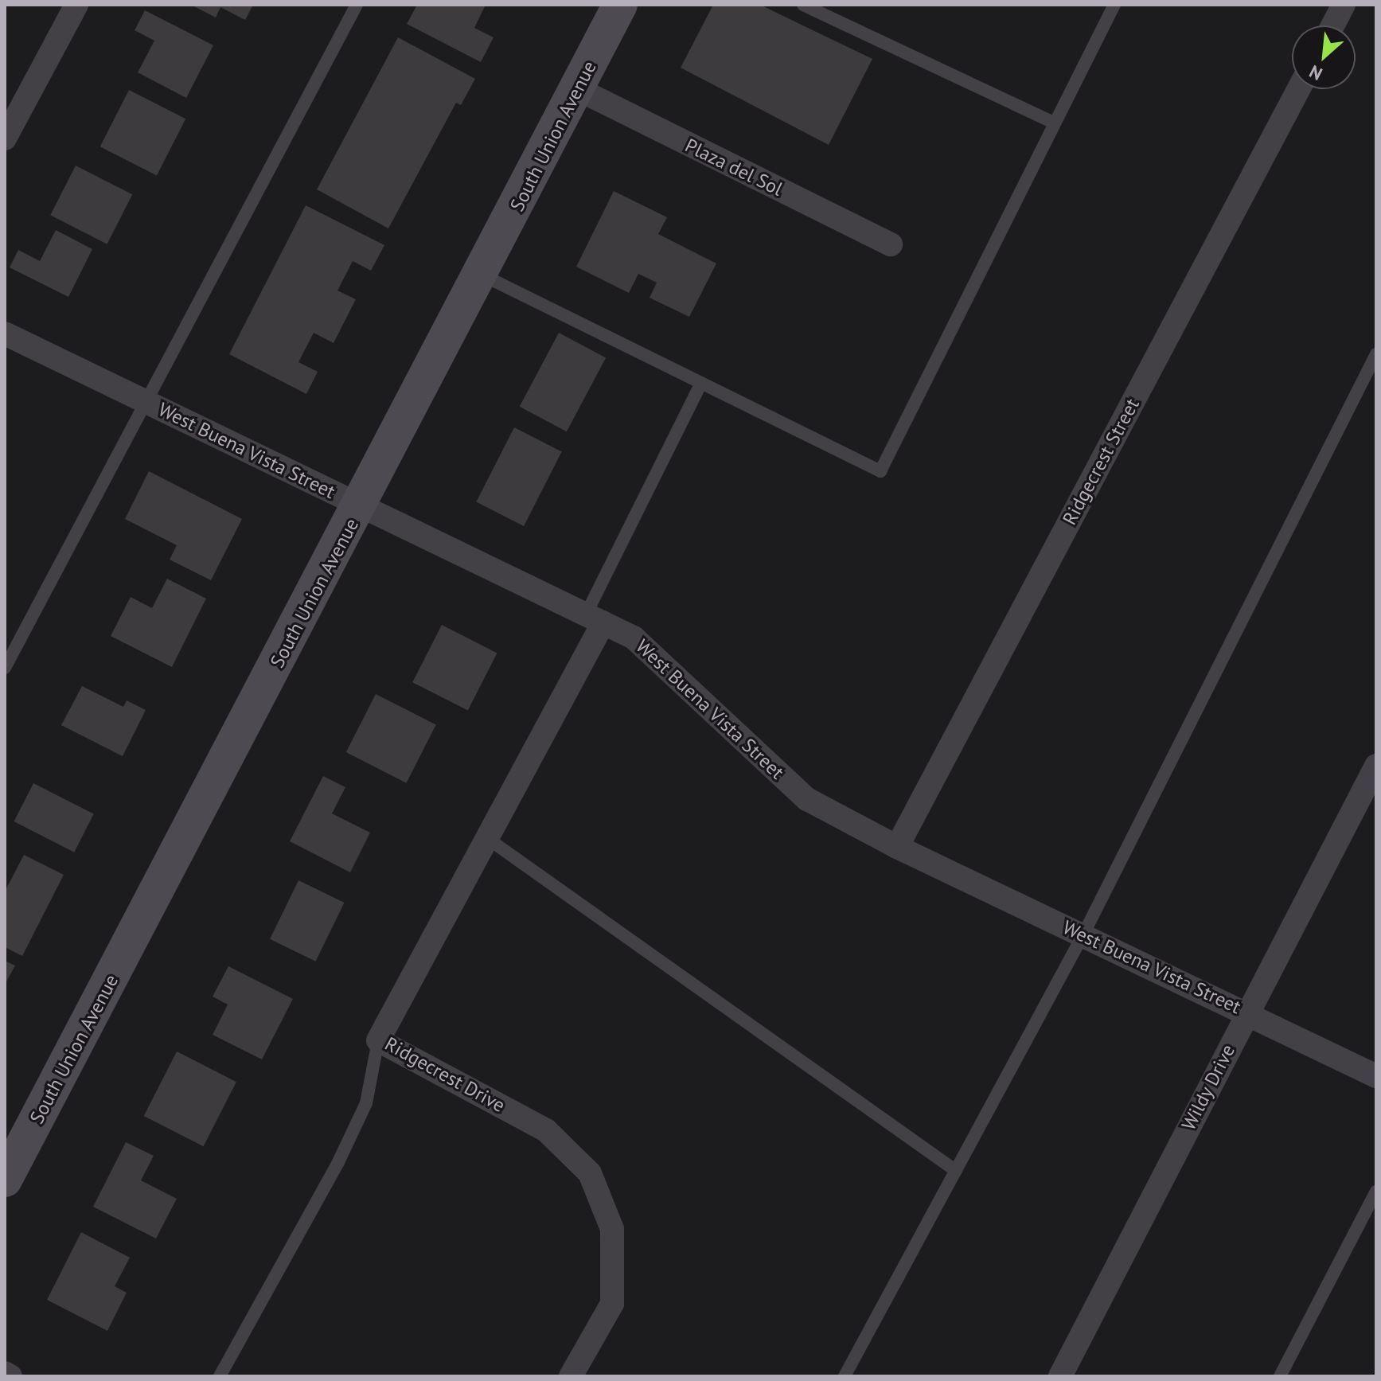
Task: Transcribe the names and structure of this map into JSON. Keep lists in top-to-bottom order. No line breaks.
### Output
{"streets":{"main road":["South Union Avenue"],"street":["Plaza del Sol","West Buena Vista Street","Ridgecrest Street","Ridgecrest Drive","Wildy Drive"]},"crossings":[["South Union Avenue","Plaza del Sol"],["South Union Avenue","West Buena Vista Street"],["West Buena Vista Street","Ridgecrest Street"],["West Buena Vista Street","Ridgecrest Drive"],["West Buena Vista Street","Wildy Drive"]],"north":"bottom left"}
